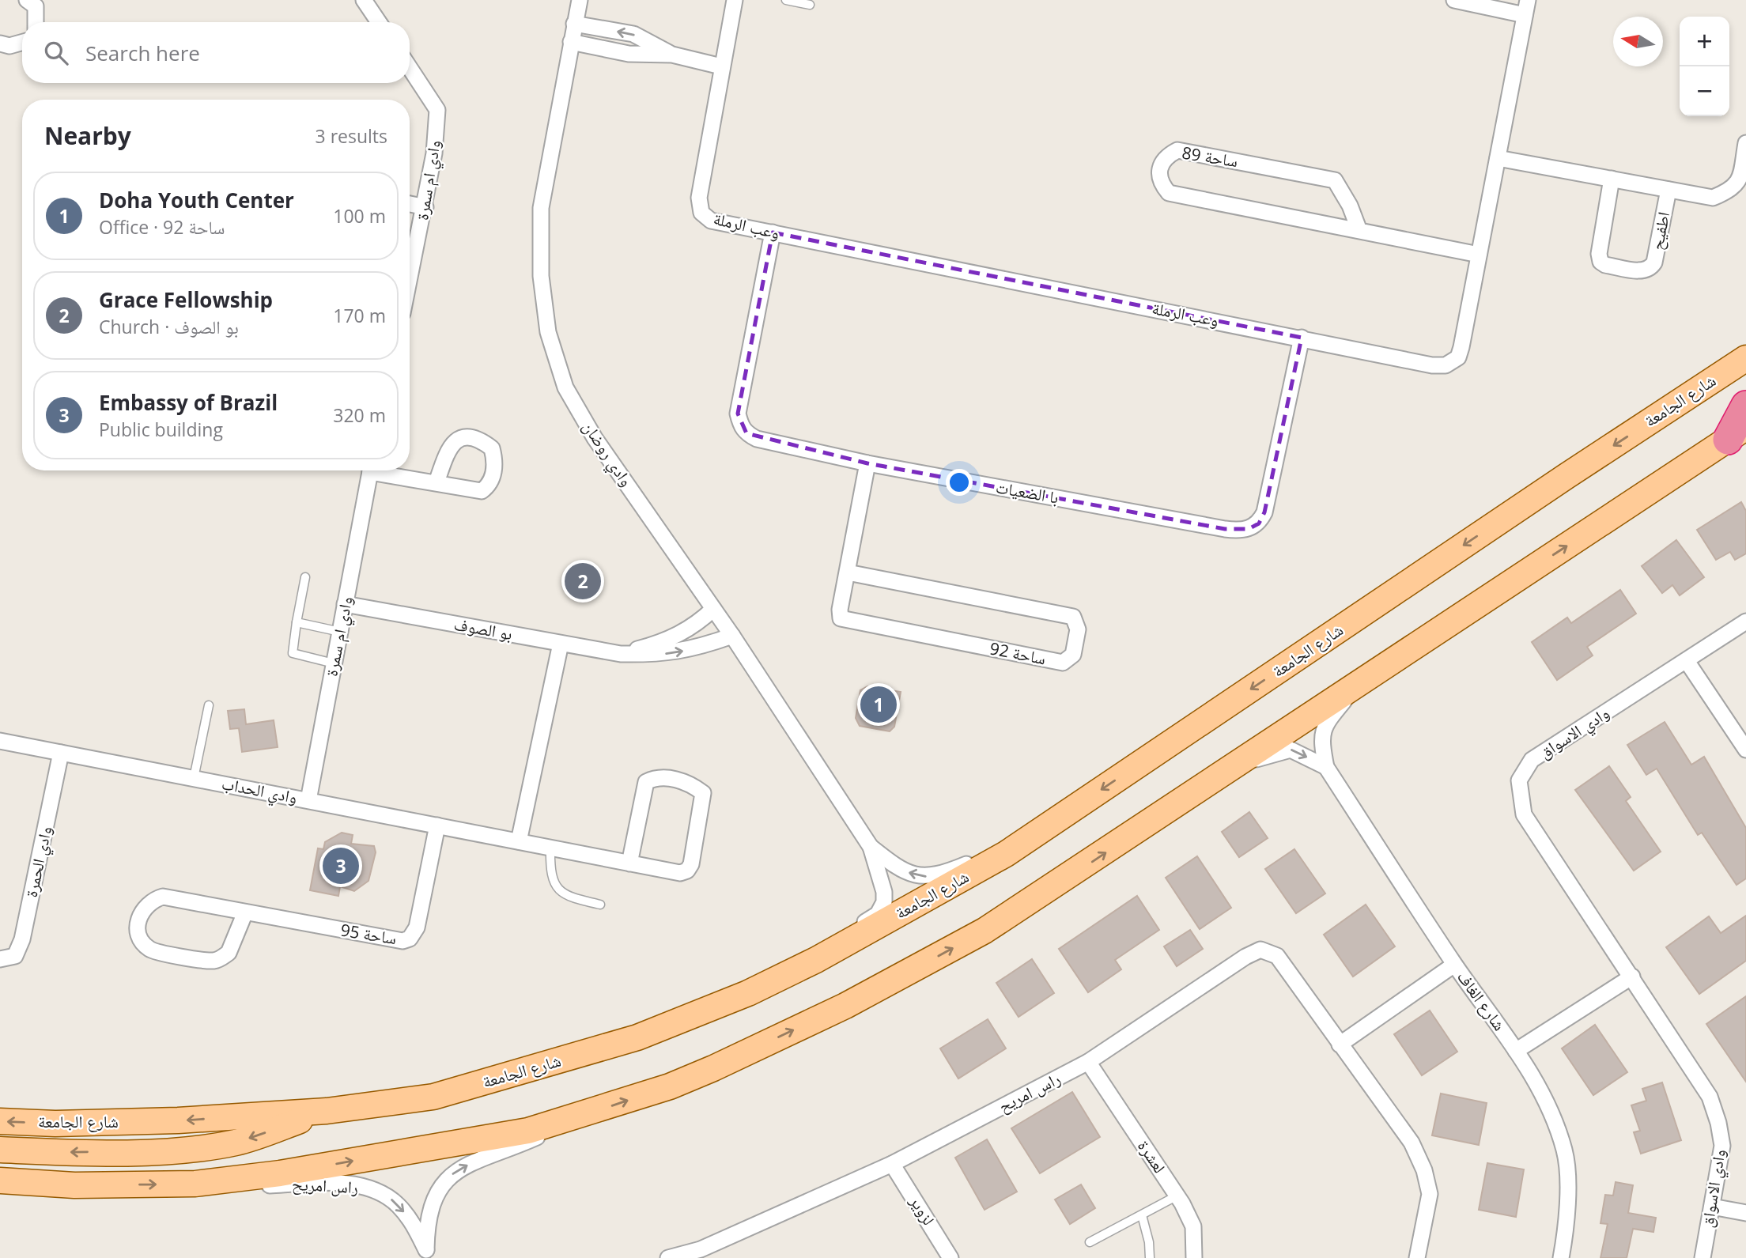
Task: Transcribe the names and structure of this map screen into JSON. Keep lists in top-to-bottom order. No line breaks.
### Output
{"streets":{"main road":["شارع الجامعة"],"street":["ساحة 89","وادي ام سمرة","وعب الرملة","اطفيح","وادي روضان","با الضعيات","بو الصوف","ساحة 92","وادي الاسواق","وادي الحداب","وادي الحمرة","ساحة 95","شارع الغاف","راس امريح","لعشرة","لزوير"]},"crossings":[["ساحة 89","وعب الرملة"],["وادي ام سمرة","بو الصوف"],["وادي ام سمرة","وادي الحداب"],["وعب الرملة","اطفيح"],["وعب الرملة","با الضعيات"],["شارع الجامعة","وادي روضان"],["وادي روضان","بو الصوف"],["با الضعيات","ساحة 92"],["وادي الحداب","وادي الحمرة"],["وادي الحداب","ساحة 95"],["راس امريح","لعشرة"],["راس امريح","لزوير"]],"north":"left","page":{"map_buttons":["+","−"],"search":"Search here","heading":["Nearby","3 results"],"list":[{"mark":"1","name":"Doha Youth Center","note":"Office · ساحة 92","value":"100 m"},{"mark":"2","name":"Grace Fellowship","note":"Church · بو الصوف","value":"170 m"},{"mark":"3","name":"Embassy of Brazil","note":"Public building","value":"320 m"}],"pins":["2","1","3"]}}
